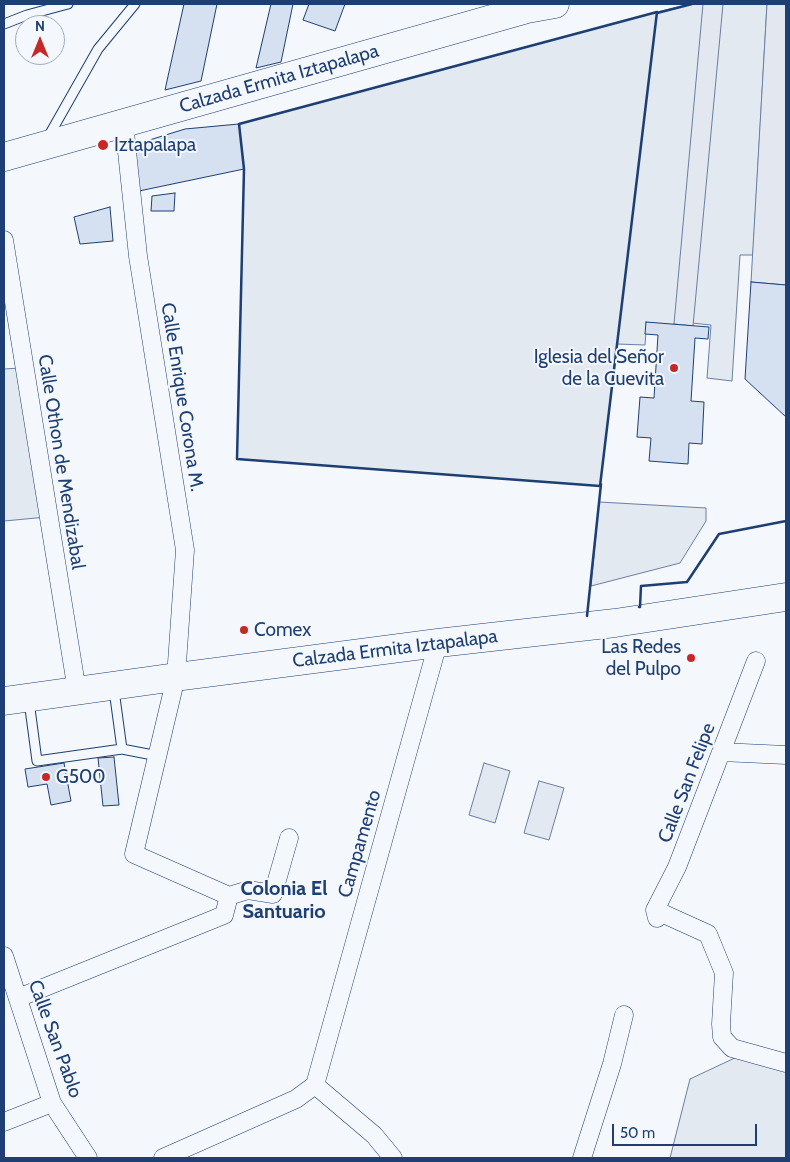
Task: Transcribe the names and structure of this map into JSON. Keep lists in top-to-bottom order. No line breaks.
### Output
{"streets":{"main road":["Calzada Ermita Iztapalapa"],"street":["Calle Enrique Corona M.","Calle Othon de Mendizabal","Calle San Felipe","Campamento","Calle San Pablo"]},"crossings":[["Calzada Ermita Iztapalapa","Calle Enrique Corona M."],["Calzada Ermita Iztapalapa","Calle Othon de Mendizabal"],["Calzada Ermita Iztapalapa","Campamento"]],"districts":["Colonia El Santuario"],"places":["Iztapalapa","Iglesia del Señor de la Cuevita","Comex","Las Redes del Pulpo","G500"],"scale_bar":"50 m","north":"top"}
